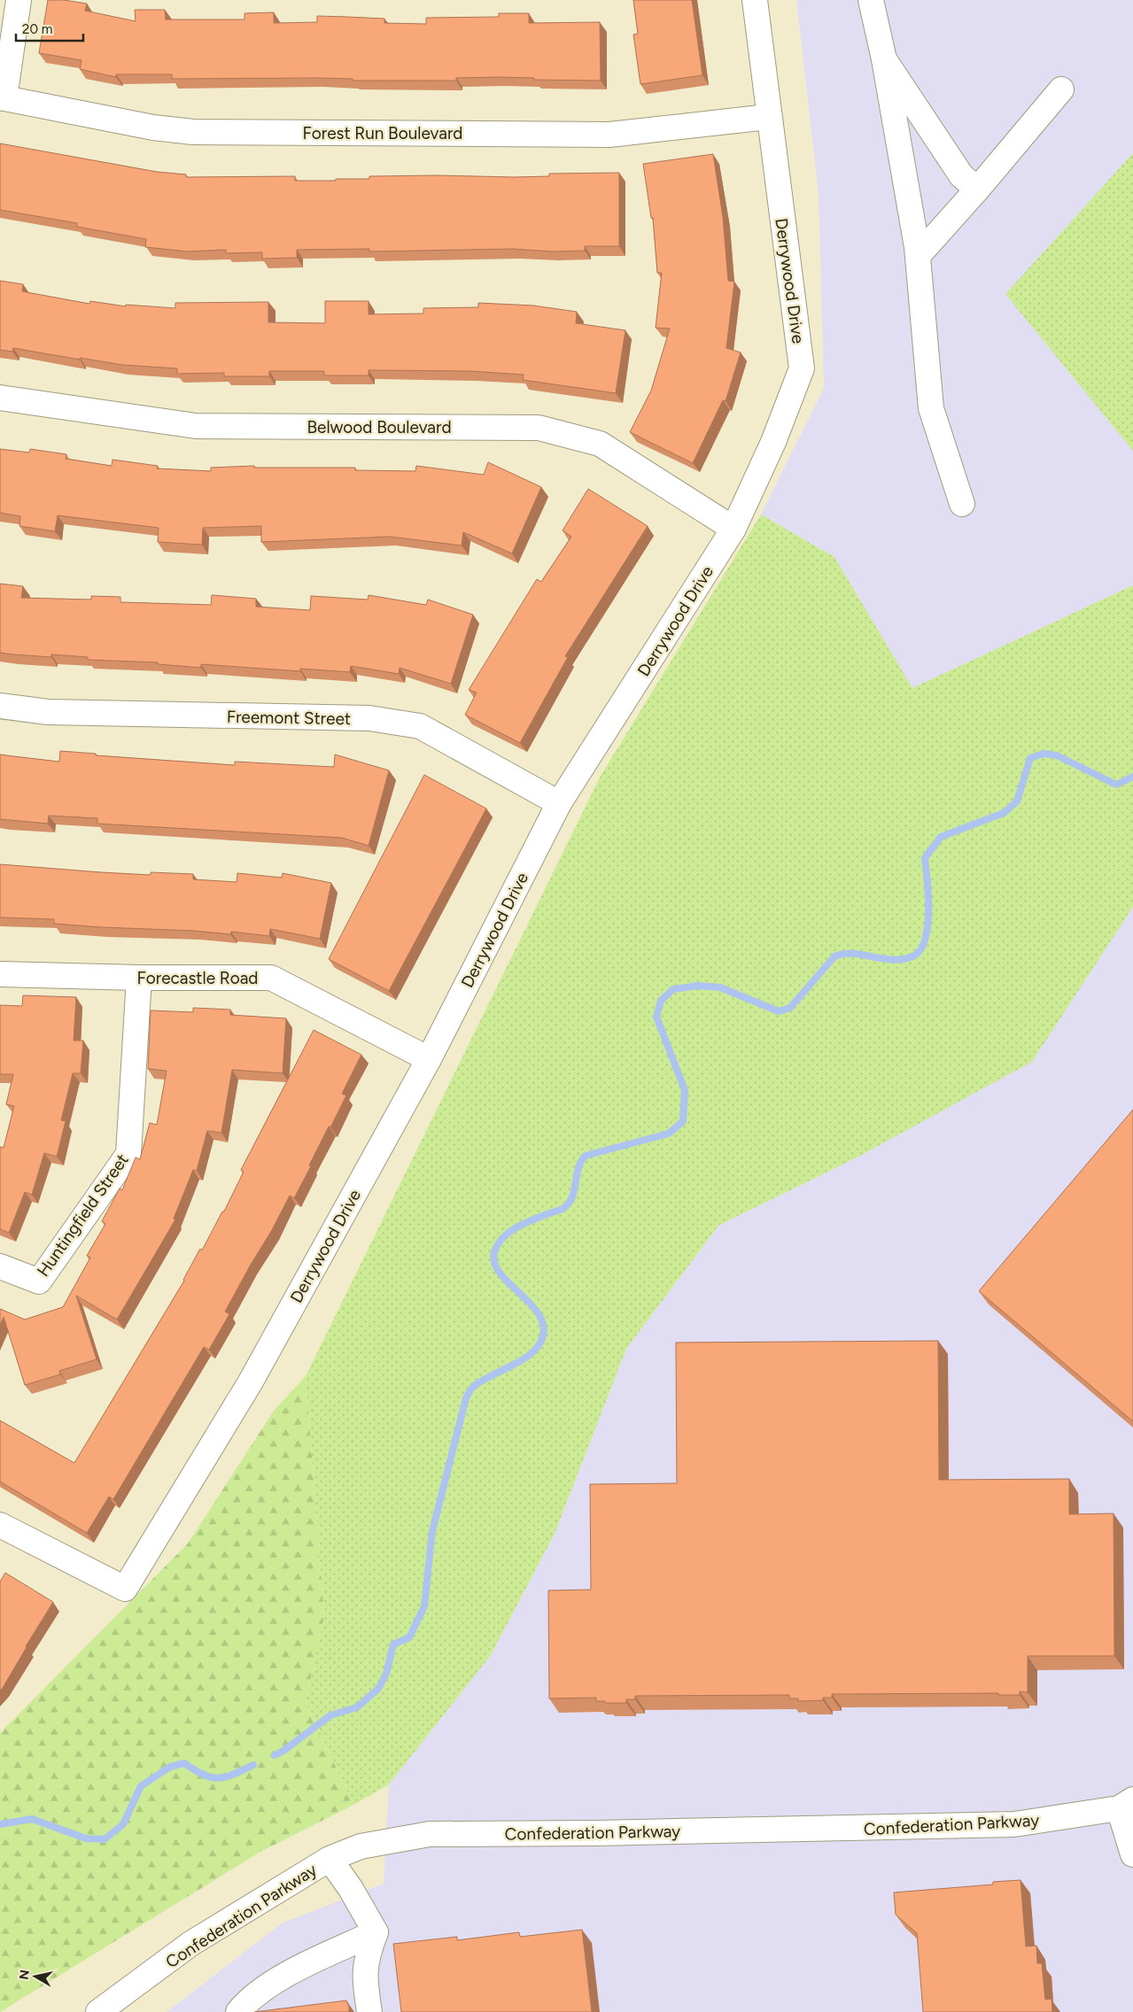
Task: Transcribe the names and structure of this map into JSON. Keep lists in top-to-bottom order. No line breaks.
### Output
{"streets":{"street":["Forest Run Boulevard","Derrywood Drive","Belwood Boulevard","Freemont Street","Forecastle Road","Huntingfield Street","Confederation Parkway"]},"crossings":[["Forest Run Boulevard","Derrywood Drive"],["Derrywood Drive","Belwood Boulevard"],["Derrywood Drive","Freemont Street"],["Derrywood Drive","Forecastle Road"],["Forecastle Road","Huntingfield Street"]],"scale_bar":"20 m","north":"left"}
